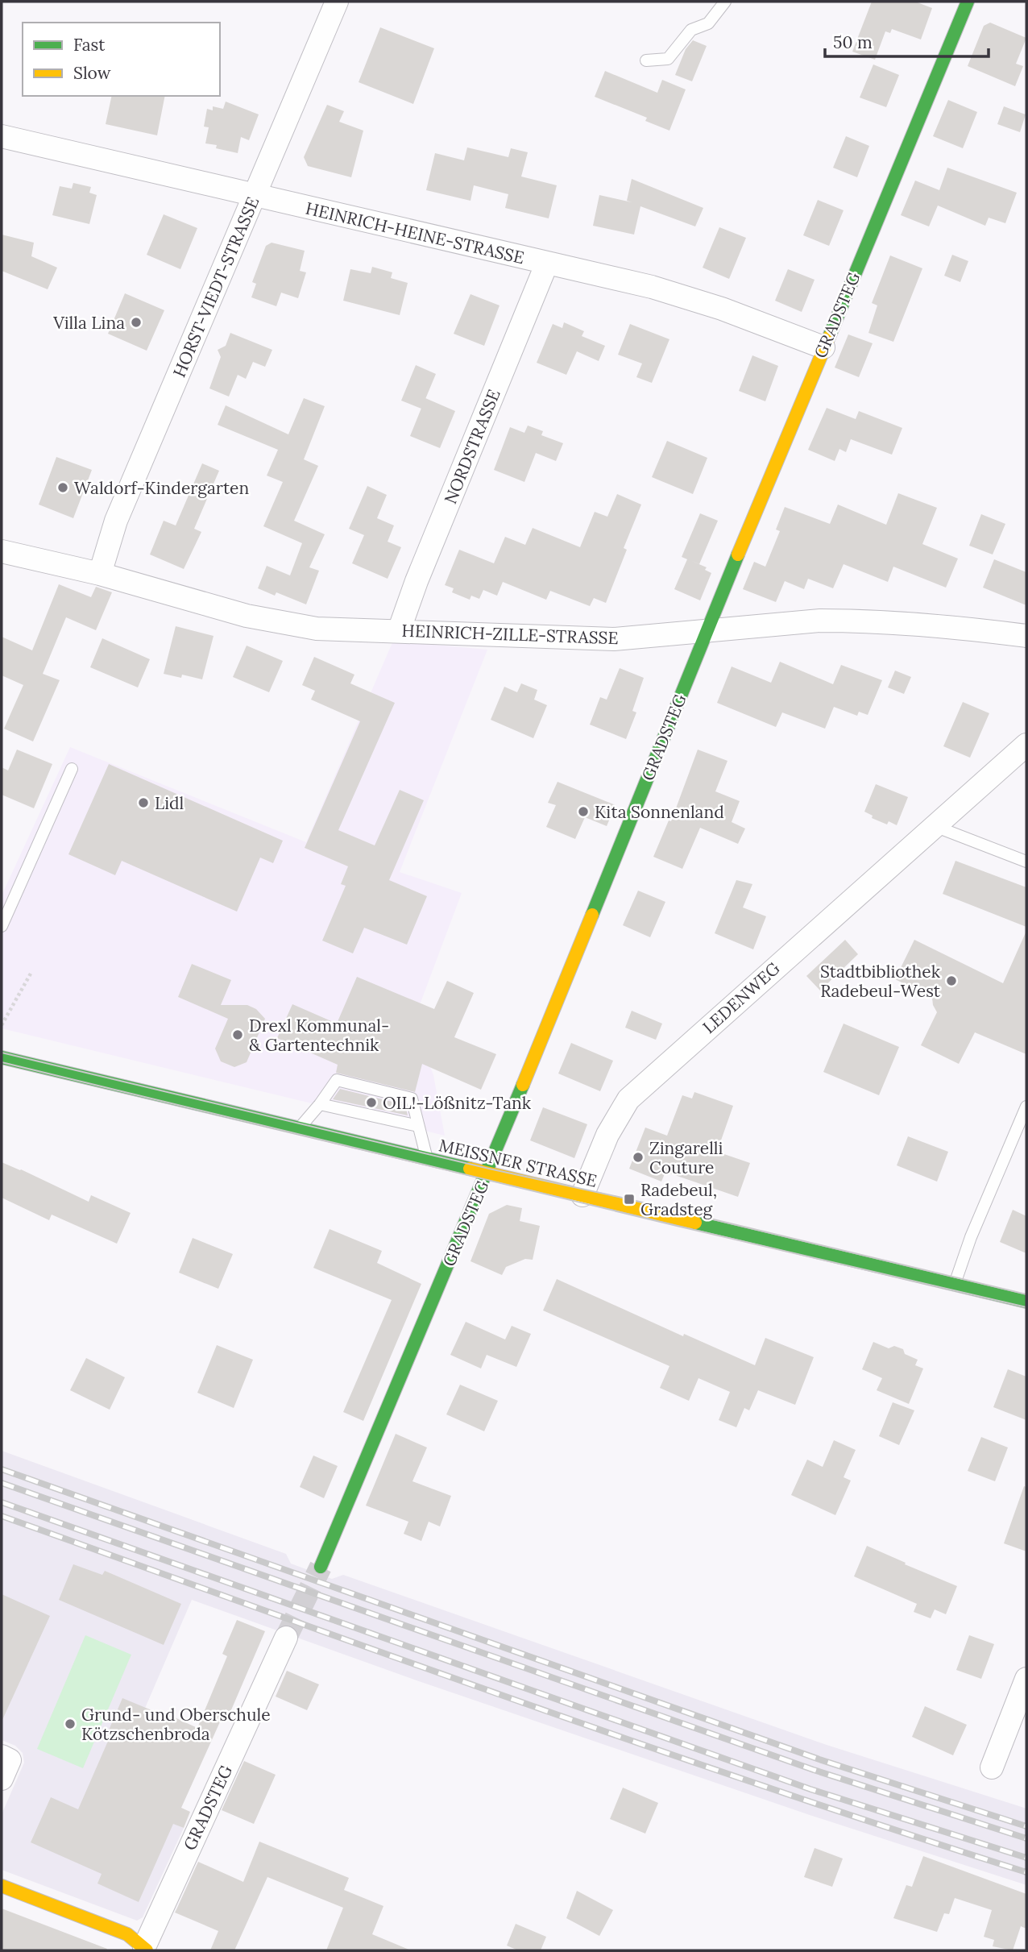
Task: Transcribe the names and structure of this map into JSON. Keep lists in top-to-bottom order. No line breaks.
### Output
{"streets":{"street":["HEINRICH-HEINE-STRASSE","HORST-VIEDT-STRASSE","GRADSTEG","NORDSTRASSE","HEINRICH-ZILLE-STRASSE","LEDENWEG","MEISSNER STRASSE"]},"crossings":[["HEINRICH-HEINE-STRASSE","HORST-VIEDT-STRASSE"],["HEINRICH-HEINE-STRASSE","GRADSTEG"],["HEINRICH-HEINE-STRASSE","NORDSTRASSE"],["HORST-VIEDT-STRASSE","HEINRICH-ZILLE-STRASSE"],["GRADSTEG","HEINRICH-ZILLE-STRASSE"],["GRADSTEG","MEISSNER STRASSE"],["NORDSTRASSE","HEINRICH-ZILLE-STRASSE"],["LEDENWEG","MEISSNER STRASSE"]],"places":{"other":["Villa Lina","Waldorf-Kindergarten","Lidl","Kita Sonnenland","Stadtbibliothek Radebeul-West","Drexl Kommunal- & Gartentechnik","OIL!-Lößnitz-Tank","Zingarelli Couture","Grund- und Oberschule Kötzschenbroda"],"transit":["Radebeul, Gradsteg"]},"legend":["Fast","Slow"],"scale_bar":"50 m"}
